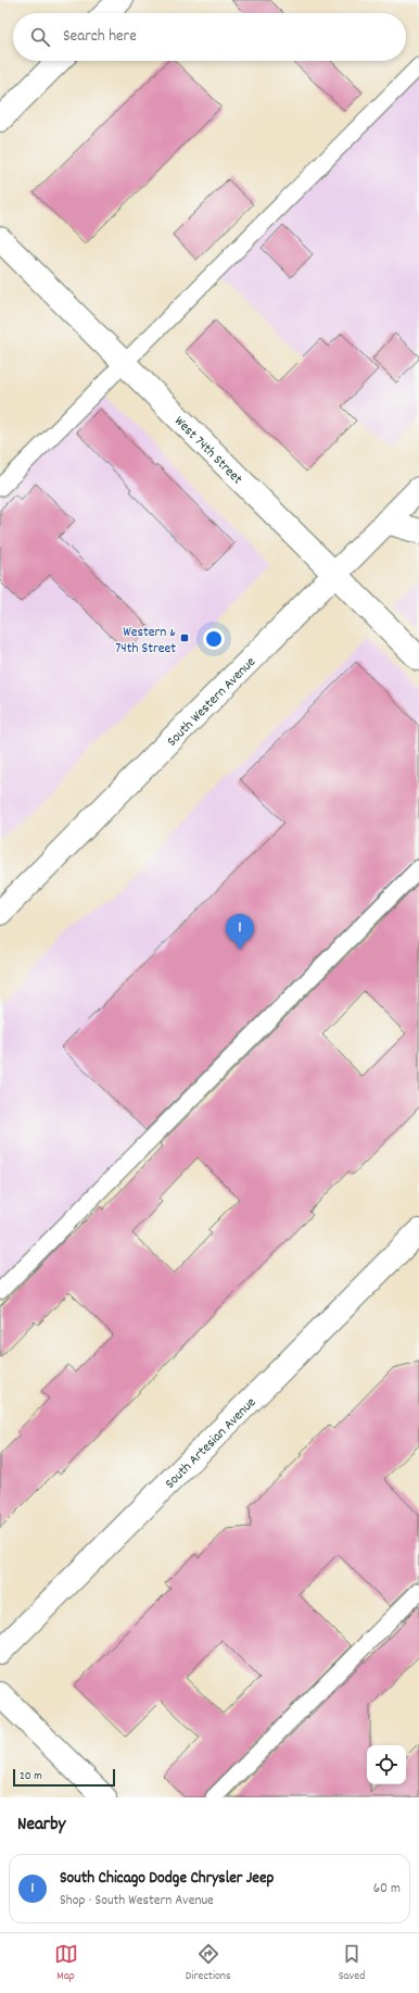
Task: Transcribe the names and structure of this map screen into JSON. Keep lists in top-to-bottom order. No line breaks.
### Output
{"streets":{"street":["West 74th Street","South Western Avenue","South Artesian Avenue"]},"crossings":[["West 74th Street","South Western Avenue"]],"places":{"transit":["Western & 74th Street"]},"scale_bar":"20 m","page":{"search":"Search here","pins":"1","scale":"20 m","heading":"Nearby","list":[{"mark":"1","name":"South Chicago Dodge Chrysler Jeep","note":"Shop · South Western Avenue","value":"60 m"}],"nav":["Map","Directions","Saved"]}}
